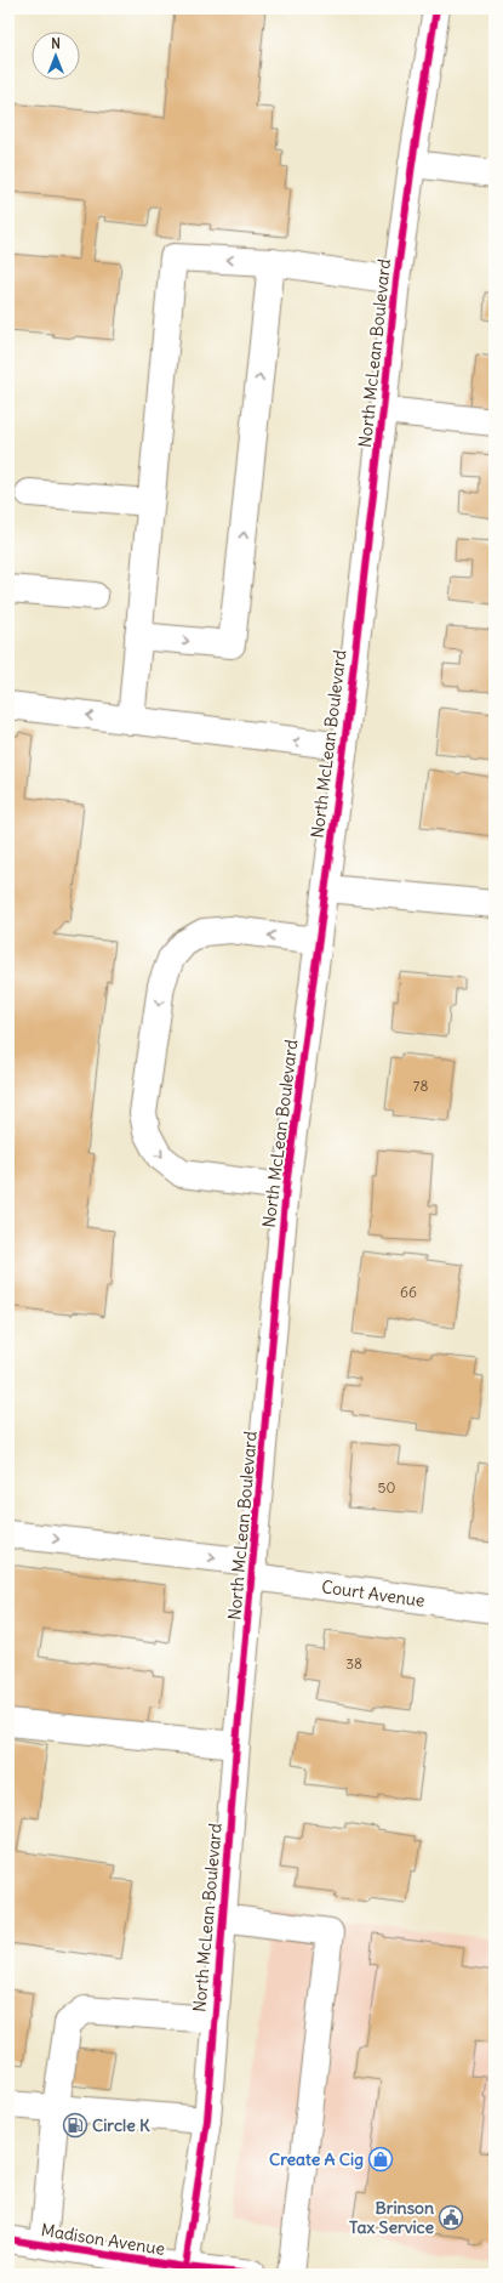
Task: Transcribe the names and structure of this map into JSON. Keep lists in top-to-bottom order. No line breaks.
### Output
{"streets":{"main road":["North McLean Boulevard","Court Avenue","Madison Avenue"]},"crossings":[["North McLean Boulevard","Court Avenue"],["North McLean Boulevard","Madison Avenue"]],"places":{"fuel station":["Circle K"],"shop":["Create A Cig"],"public building":["Brinson Tax Service"]},"house_numbers":["78","66","50","38"],"north":"top"}
